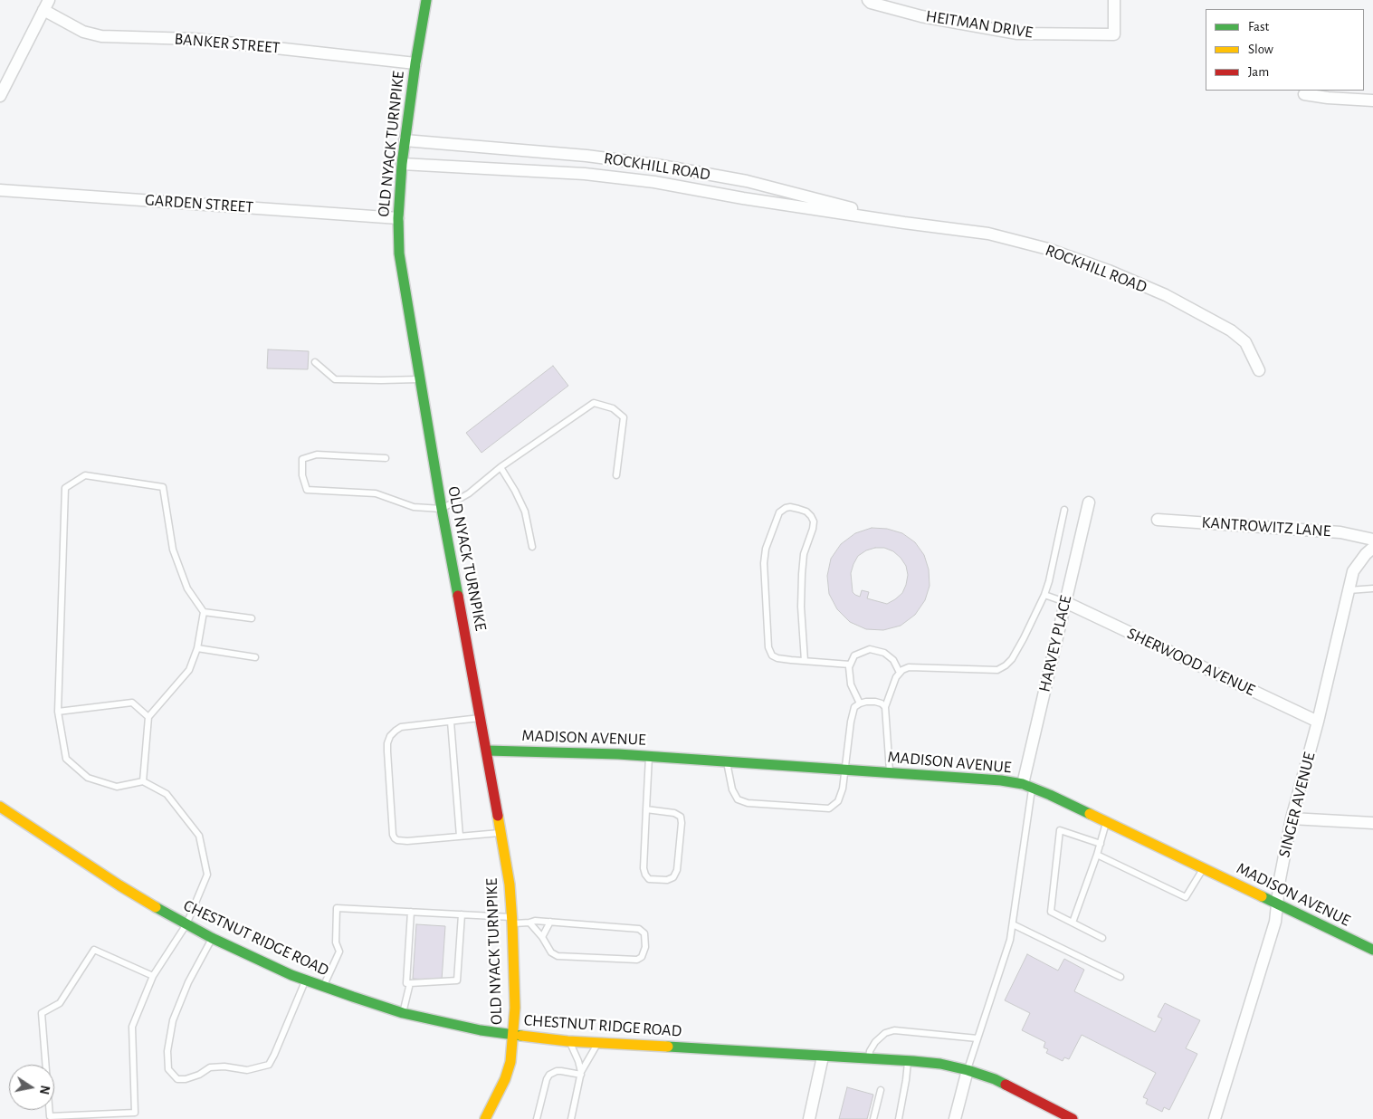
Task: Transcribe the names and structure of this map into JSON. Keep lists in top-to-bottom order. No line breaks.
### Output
{"streets":{"street":["HEITMAN DRIVE","BANKER STREET","OLD NYACK TURNPIKE","ROCKHILL ROAD","GARDEN STREET","KANTROWITZ LANE","HARVEY PLACE","SHERWOOD AVENUE","MADISON AVENUE","SINGER AVENUE","CHESTNUT RIDGE ROAD"]},"crossings":[["BANKER STREET","OLD NYACK TURNPIKE"],["OLD NYACK TURNPIKE","ROCKHILL ROAD"],["OLD NYACK TURNPIKE","GARDEN STREET"],["OLD NYACK TURNPIKE","MADISON AVENUE"],["OLD NYACK TURNPIKE","CHESTNUT RIDGE ROAD"],["HARVEY PLACE","SHERWOOD AVENUE"],["HARVEY PLACE","MADISON AVENUE"],["SHERWOOD AVENUE","SINGER AVENUE"],["MADISON AVENUE","SINGER AVENUE"]],"legend":["Fast","Slow","Jam"],"north":"right"}
